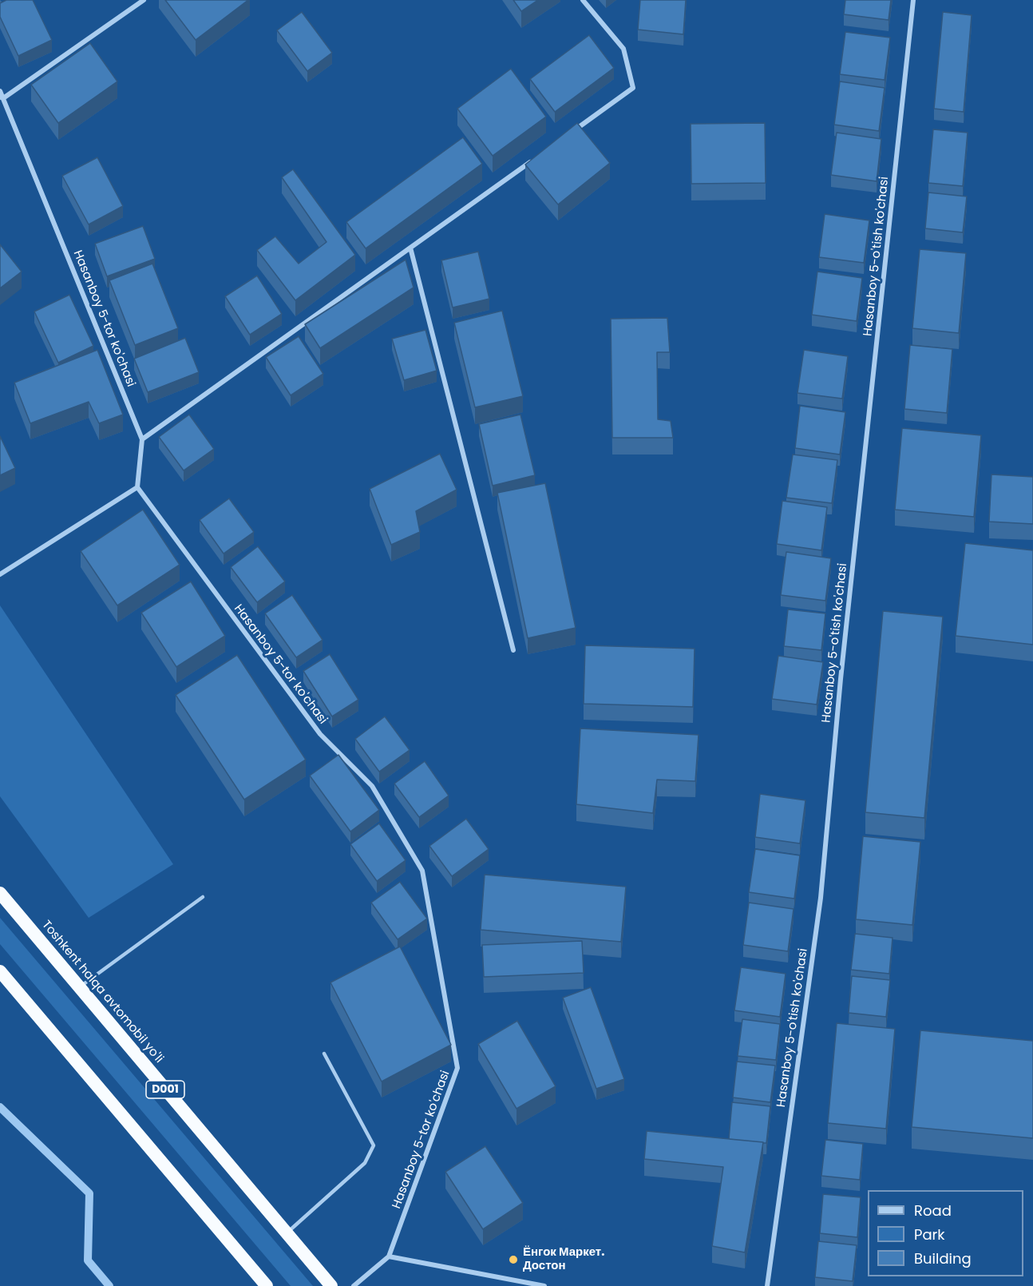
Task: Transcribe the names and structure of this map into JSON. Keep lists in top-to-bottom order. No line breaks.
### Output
{"streets":{"highway":["Toshkent halqa avtomobil yo'li","D001"],"street":["Hasanboy 5-o'tish ko'chasi","Hasanboy 5-tor ko'chasi"]},"places":["Ёнгок Маркет. Достон"],"legend":["Road","Park","Building"]}
